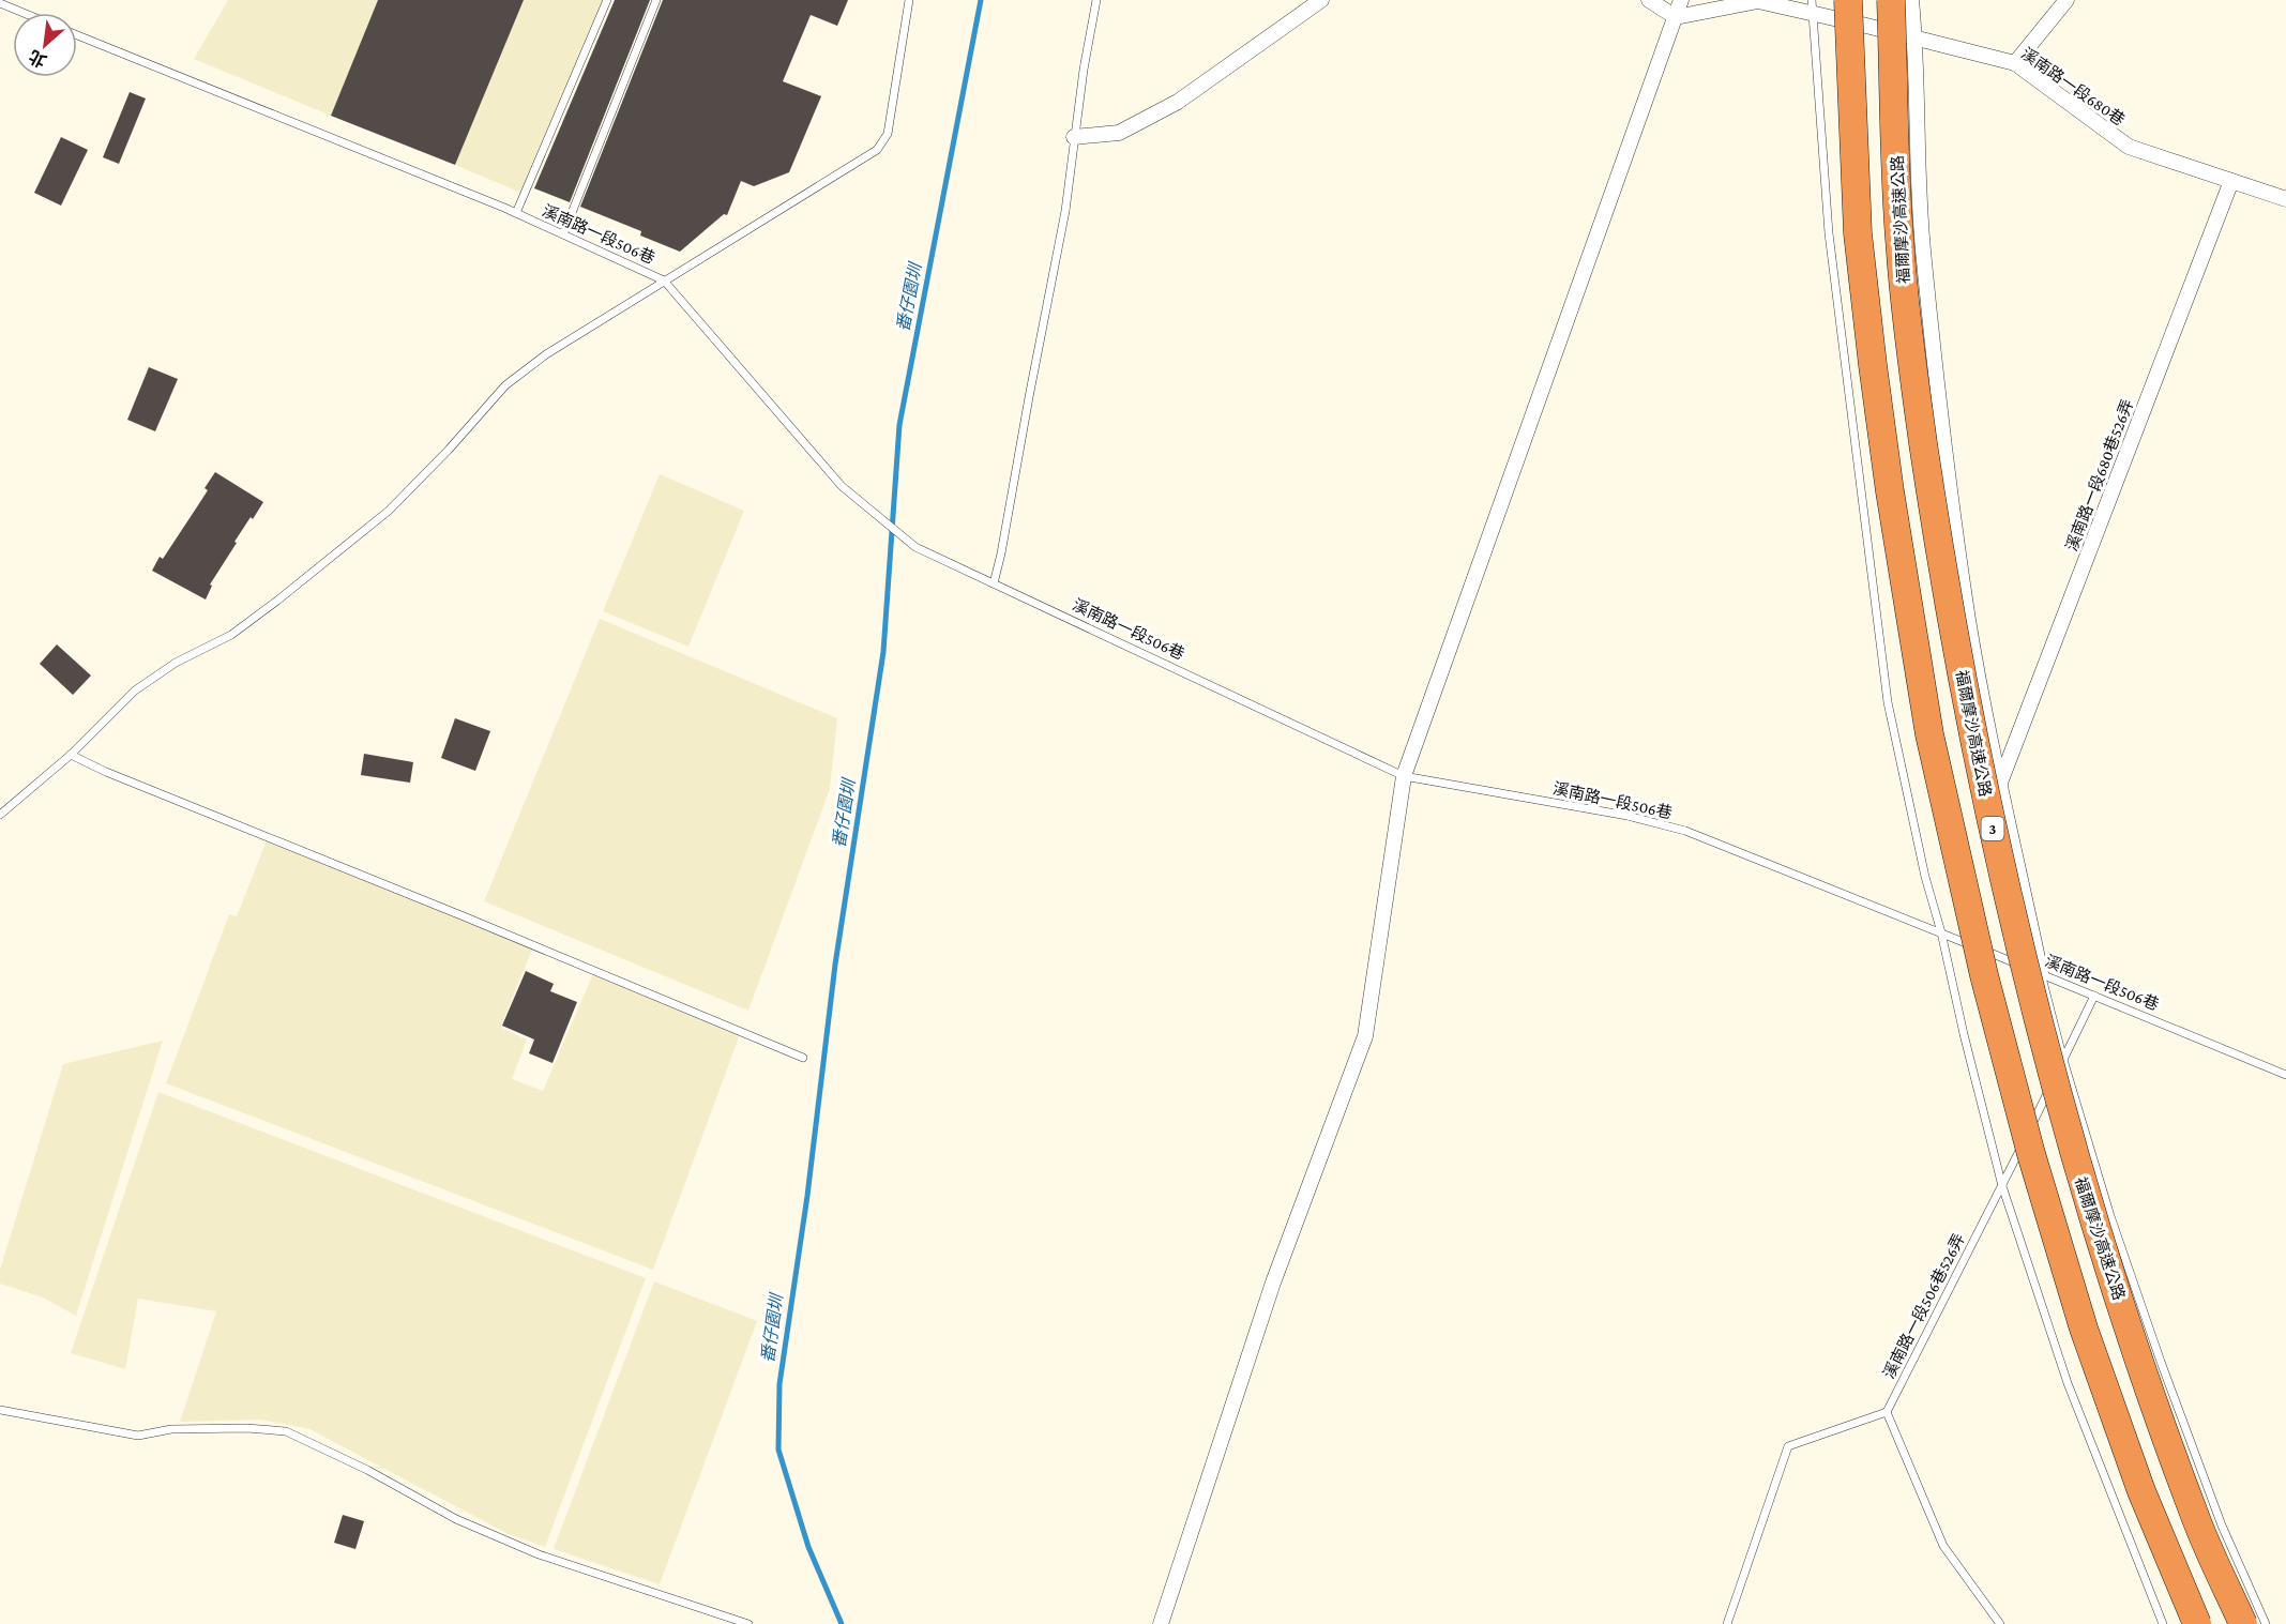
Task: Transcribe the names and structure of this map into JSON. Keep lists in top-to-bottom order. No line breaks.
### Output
{"streets":{"highway":["福爾摩沙高速公路","3"],"street":["溪南路一段680巷","溪南路一段680巷526弄"],"lane":["溪南路一段506巷","溪南路一段506巷526弄"]},"crossings":[["溪南路一段680巷","溪南路一段680巷526弄"],["溪南路一段506巷","溪南路一段506巷526弄"]],"water":["番仔園圳"],"north":"bottom left"}
